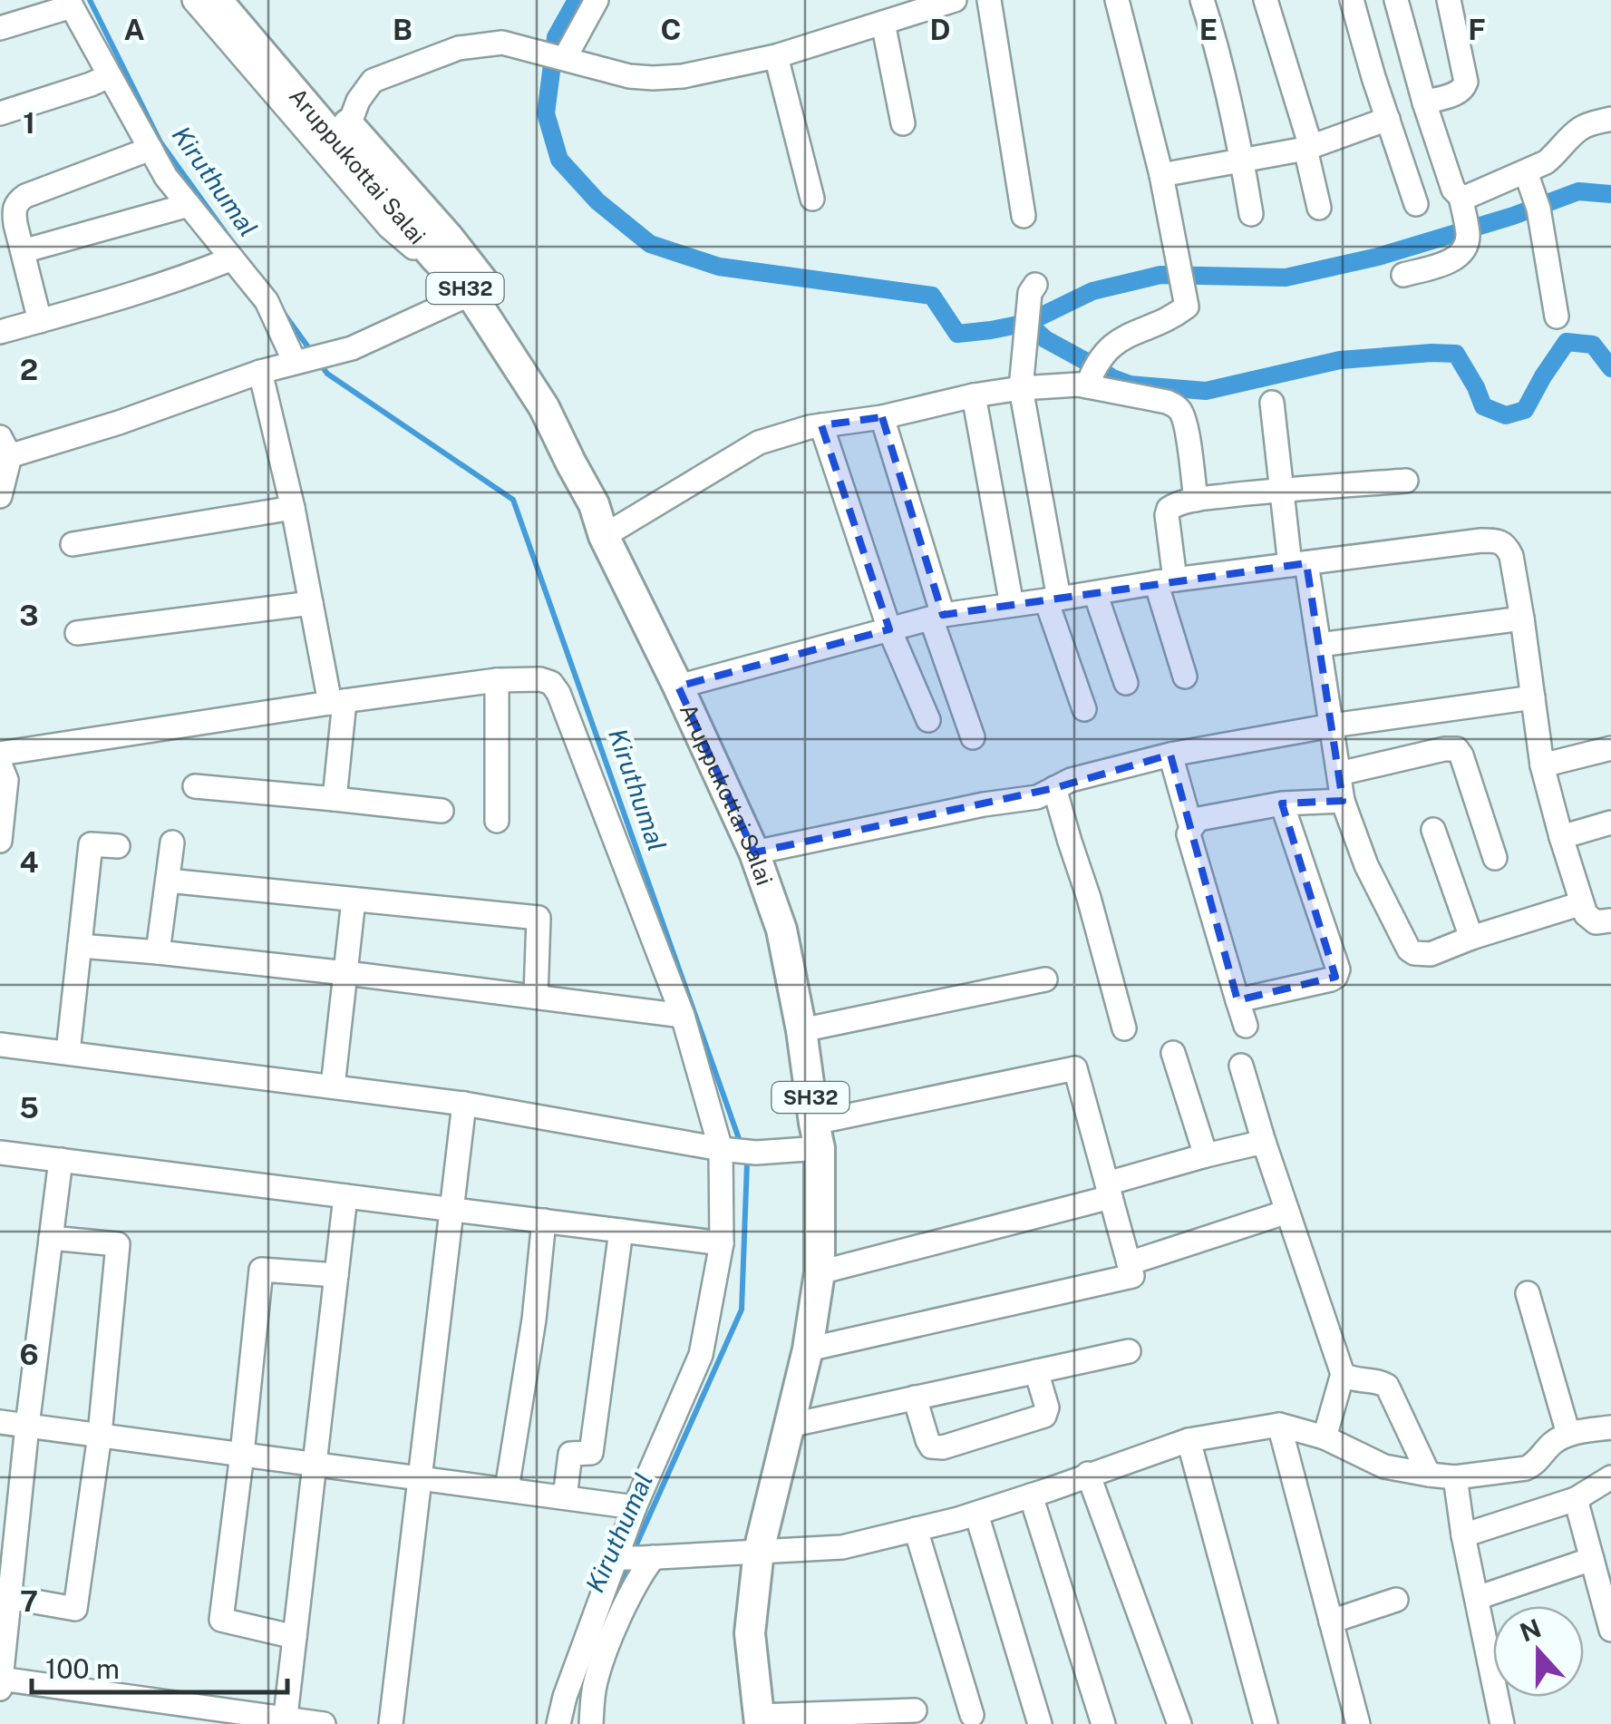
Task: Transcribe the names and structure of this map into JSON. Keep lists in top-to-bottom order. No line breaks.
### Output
{"streets":{"main road":["Aruppukottai Salai","SH32"]},"water":["Kiruthumal"],"scale_bar":"100 m","north":"top","grid":{"columns":["A","B","C","D","E","F"],"rows":["1","2","3","4","5","6","7"]}}
